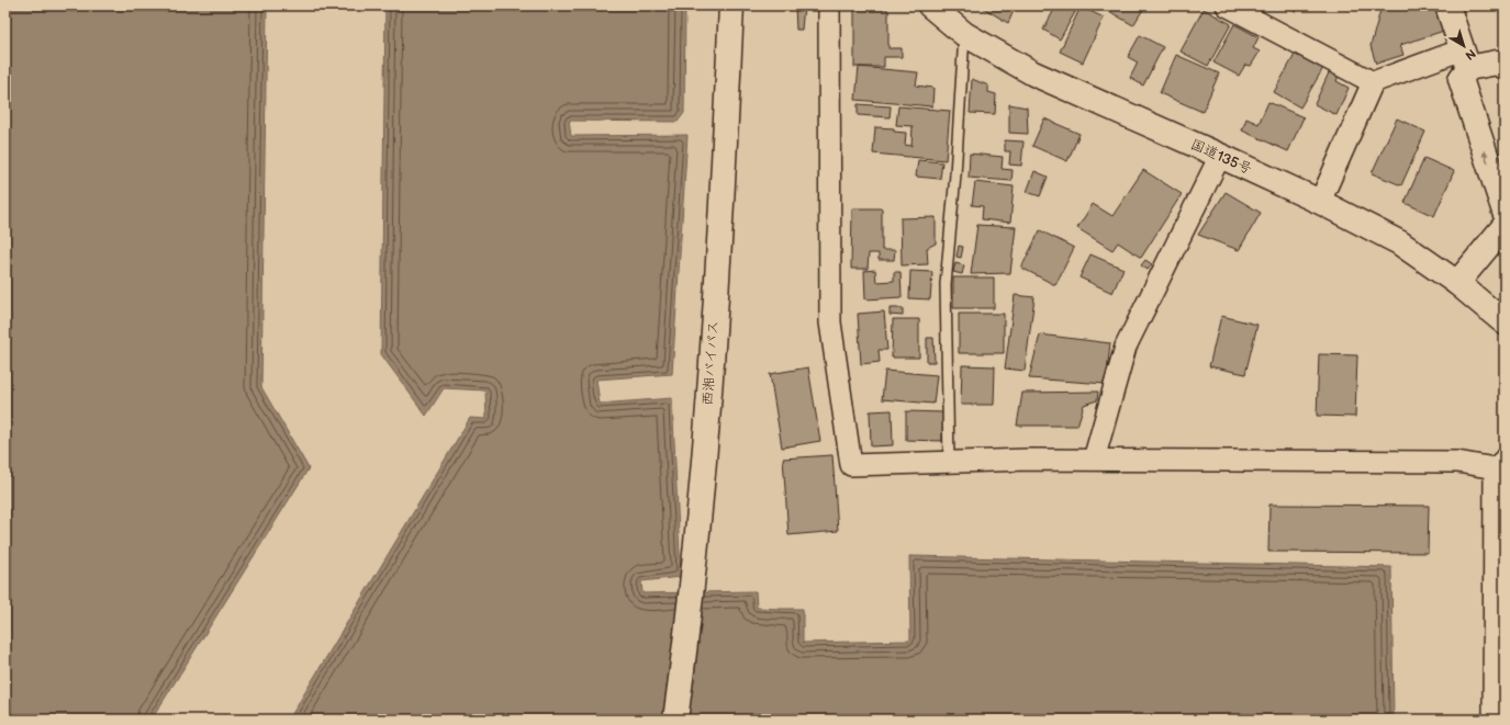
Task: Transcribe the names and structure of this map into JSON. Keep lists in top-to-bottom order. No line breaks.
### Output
{"streets":{"main road":["国道135号","西湘バイパス"]},"north":"bottom right"}
